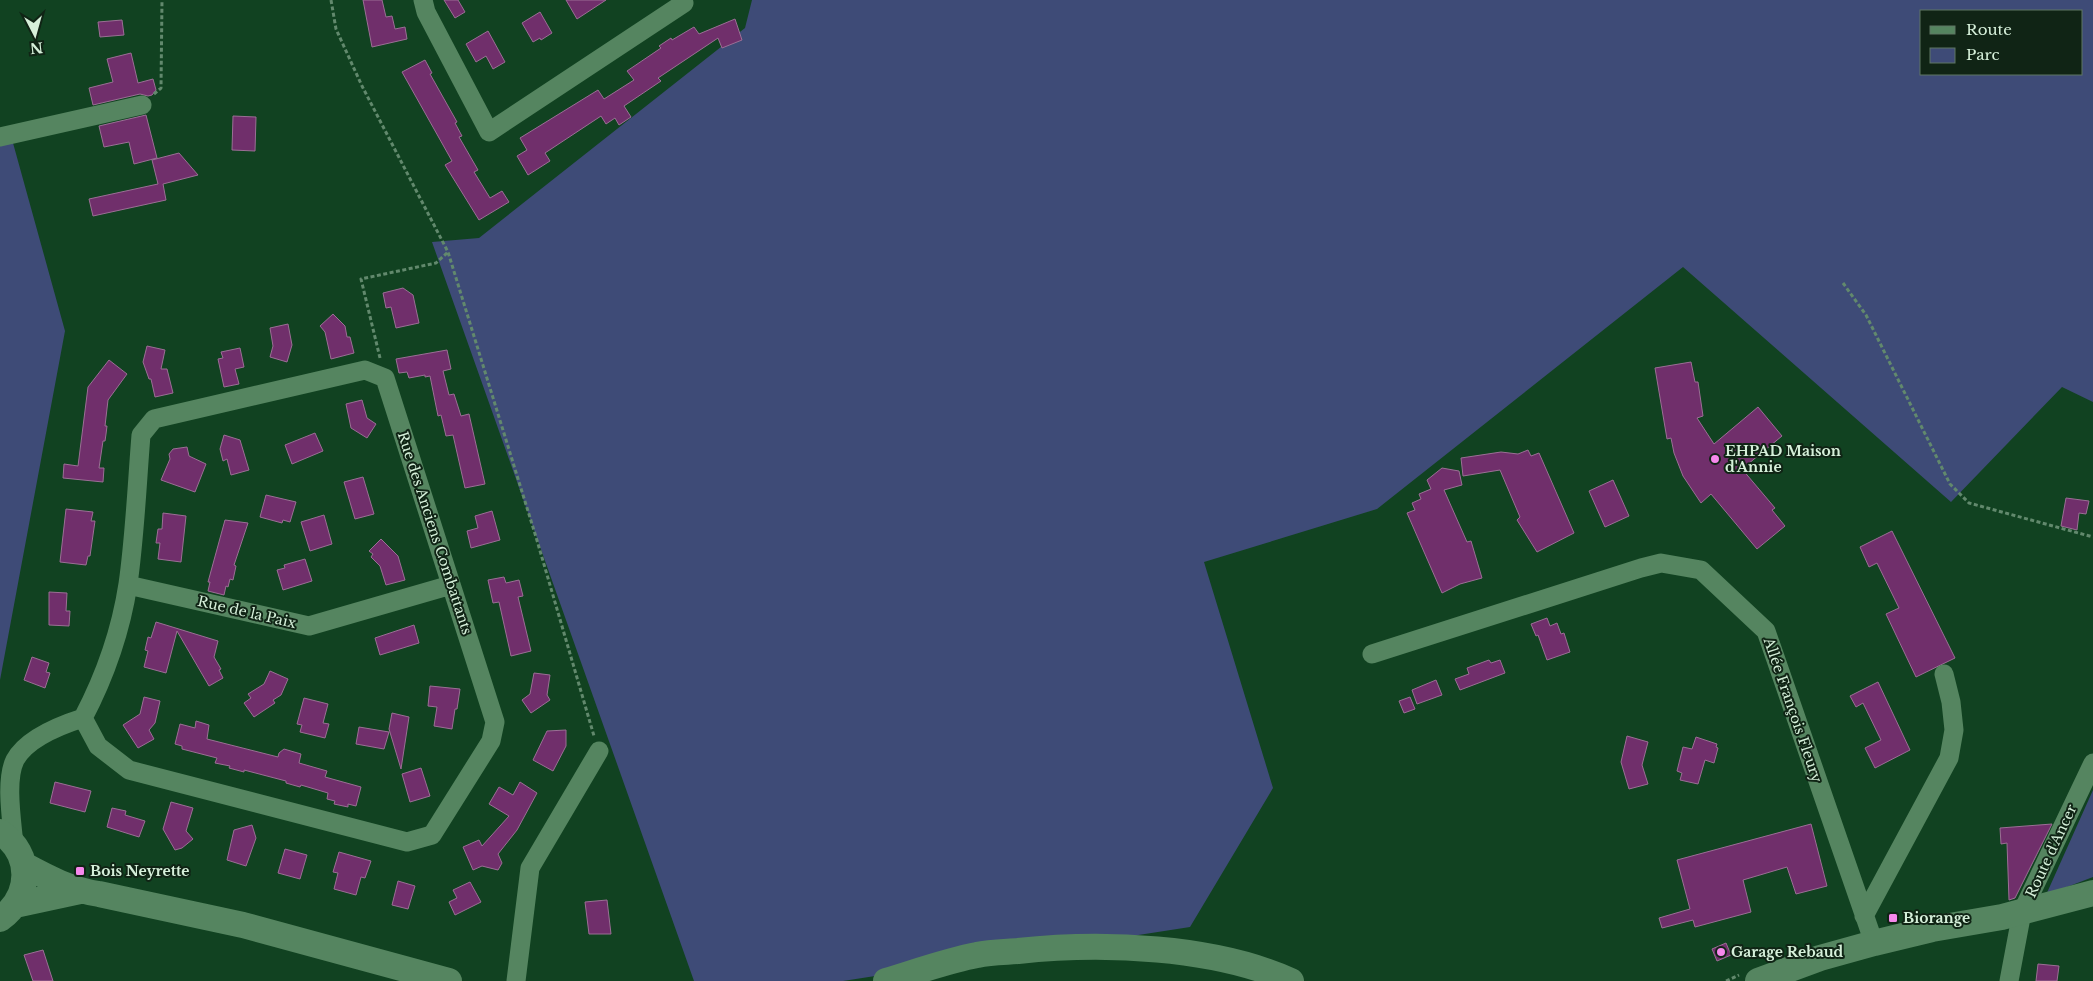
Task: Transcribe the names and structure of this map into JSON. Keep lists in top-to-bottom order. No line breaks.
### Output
{"streets":{"street":["Rue des Anciens Combattants","Rue de la Paix","Allée François Fleury","Route d'Ancer"]},"crossings":[["Rue des Anciens Combattants","Rue de la Paix"]],"places":{"other":["EHPAD Maison d'Annie","Garage Rebaud"],"transit":["Bois Neyrette","Biorange"]},"legend":["Route","Parc"],"north":"bottom"}
